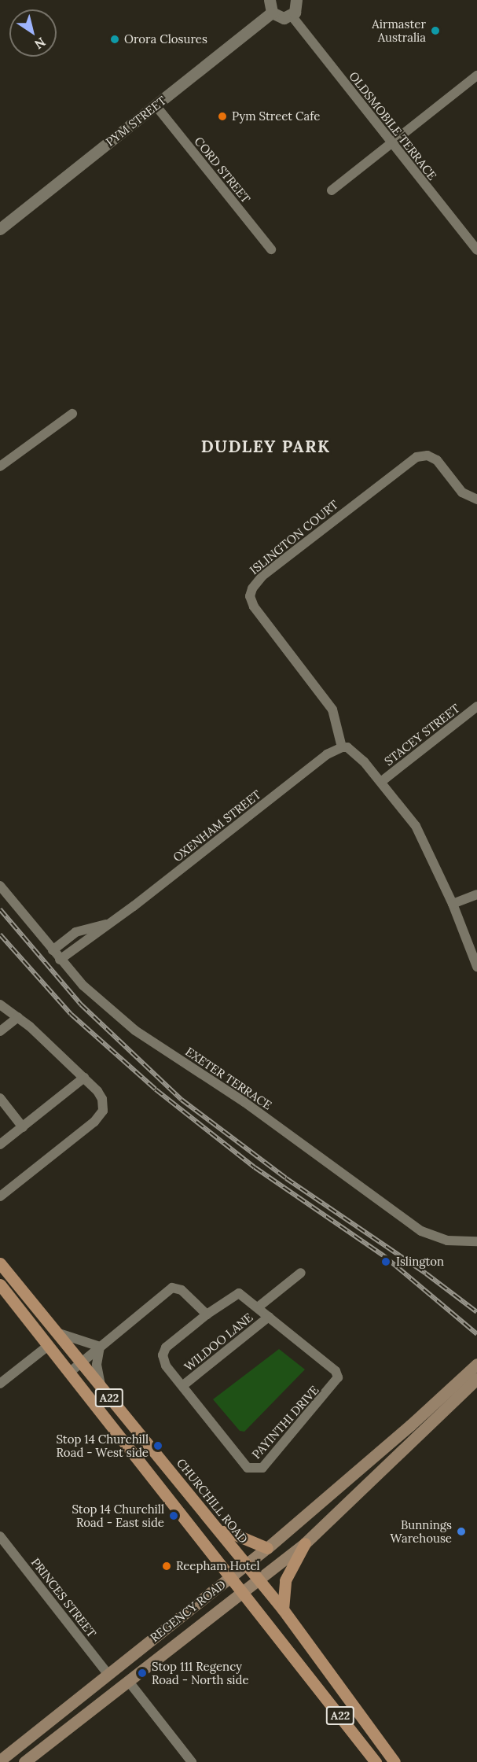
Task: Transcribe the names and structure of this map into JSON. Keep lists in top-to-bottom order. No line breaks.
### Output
{"streets":{"main road":["A22","CHURCHILL ROAD","REGENCY ROAD"],"street":["PYM STREET","OLDSMOBILE TERRACE","CORD STREET","ISLINGTON COURT","STACEY STREET","OXENHAM STREET","EXETER TERRACE","WILDOO LANE","PAYINTHI DRIVE","PRINCES STREET"]},"crossings":[["PYM STREET","CORD STREET"],["ISLINGTON COURT","OXENHAM STREET"],["OXENHAM STREET","EXETER TERRACE"],["WILDOO LANE","PAYINTHI DRIVE"],["A22","REGENCY ROAD"],["CHURCHILL ROAD","REGENCY ROAD"],["PRINCES STREET","REGENCY ROAD"]],"districts":["DUDLEY PARK"],"places":["Airmaster Australia","Orora Closures","Pym Street Cafe","Islington","Stop 14 Churchill Road - West side","Stop 14 Churchill Road - East side","Bunnings Warehouse","Reepham Hotel","Stop 111 Regency Road - North side"],"north":"bottom right"}
